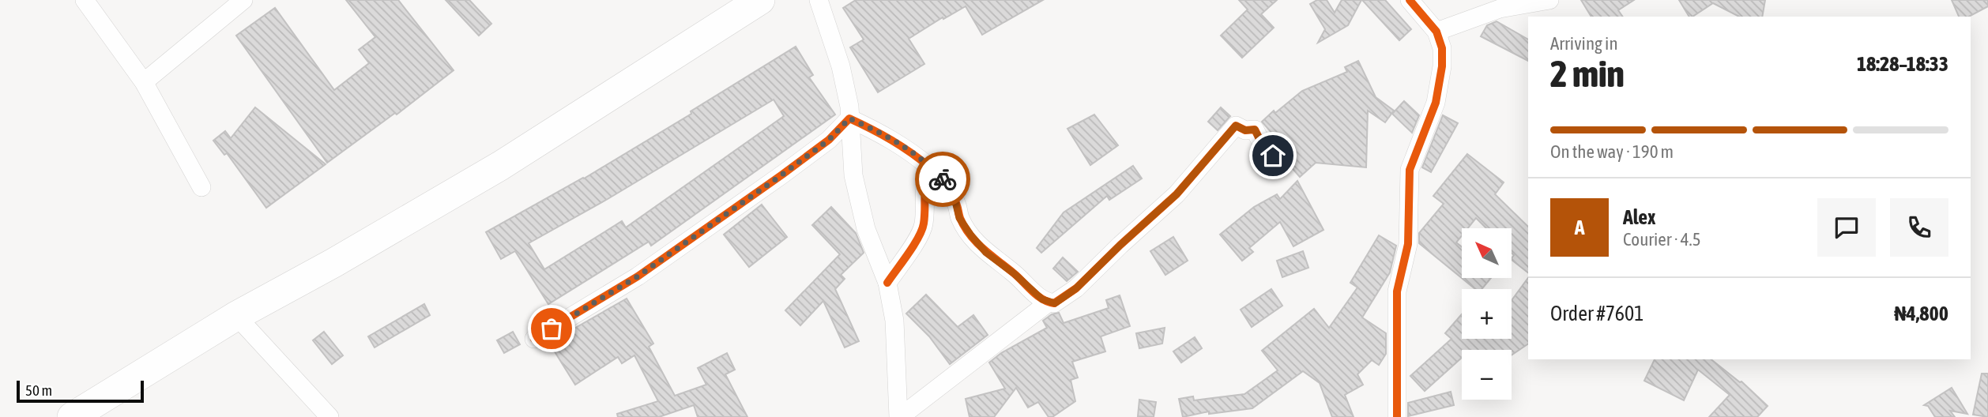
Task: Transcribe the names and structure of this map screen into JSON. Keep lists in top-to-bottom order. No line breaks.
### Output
{"scale_bar":"50 m","north":"top left","page":{"heading":["2 min","Arriving in","18:28–18:33"],"panel":["Alex","Courier · 4.5","Order #7601","₦4,800"],"bar":"On the way · 190 m","round":"A","map_buttons":["+","−"],"scale":"50 m"}}
